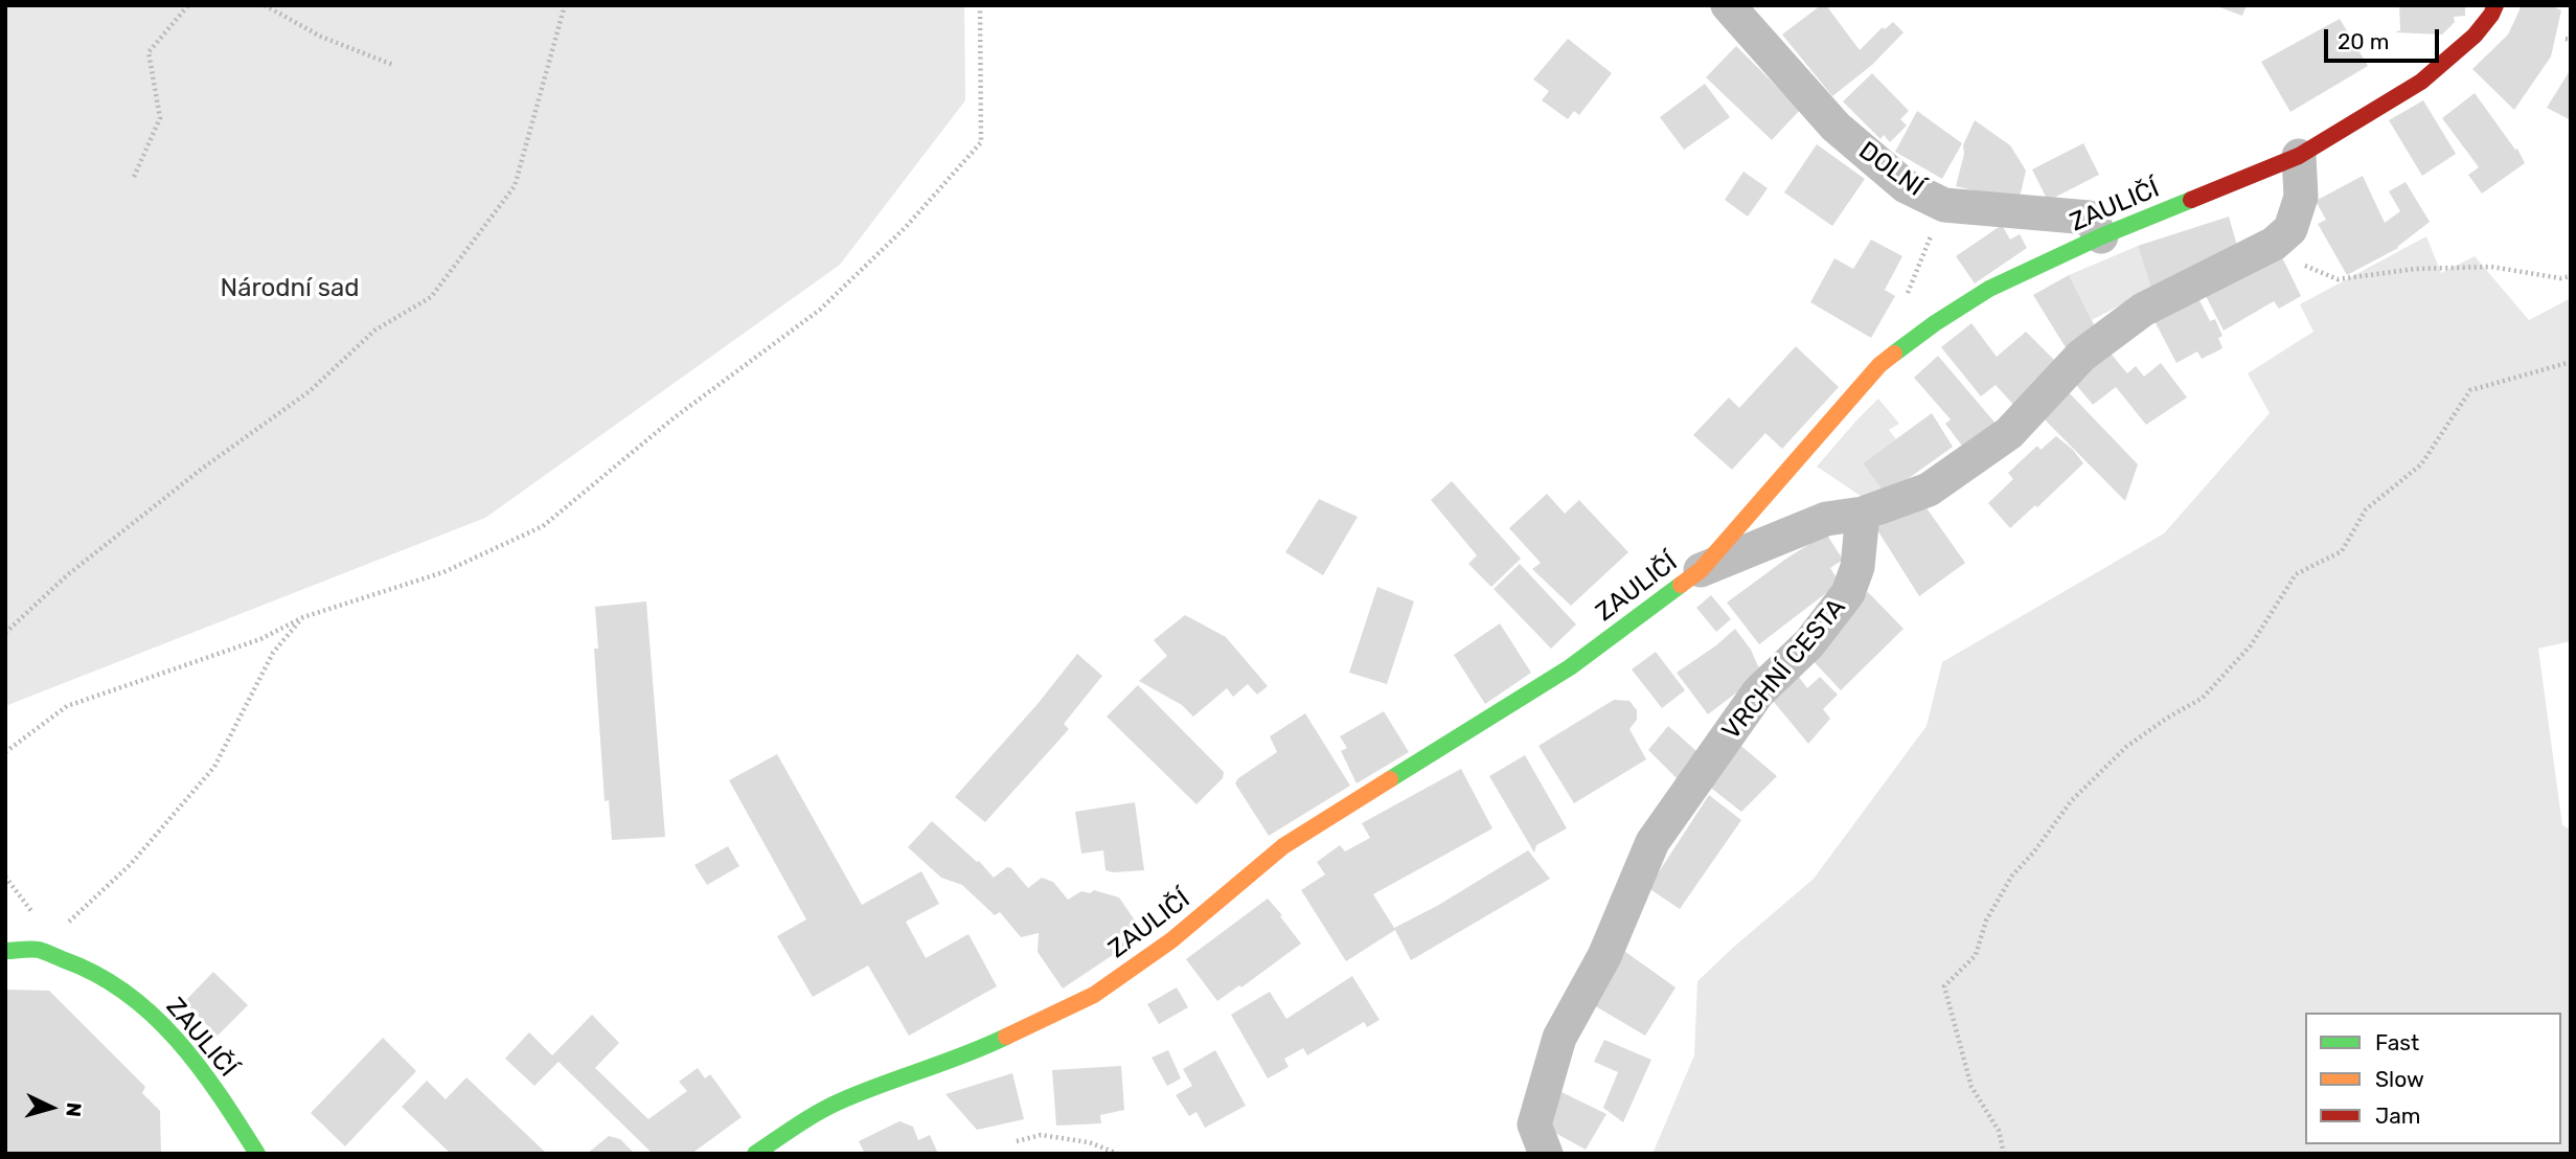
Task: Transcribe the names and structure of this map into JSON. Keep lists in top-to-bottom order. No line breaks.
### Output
{"streets":{"street":["DOLNÍ","ZAULIČÍ","VRCHNÍ CESTA"]},"crossings":[["DOLNÍ","ZAULIČÍ"]],"parks":["Národní sad"],"legend":["Fast","Slow","Jam"],"scale_bar":"20 m","north":"right"}
